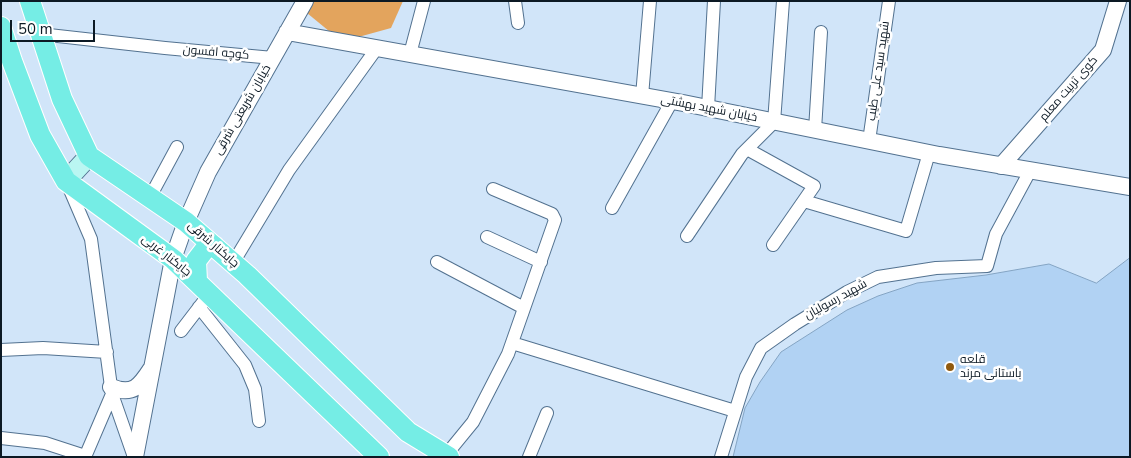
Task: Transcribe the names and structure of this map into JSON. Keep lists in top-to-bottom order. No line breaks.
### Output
{"streets":{"main road":["چایکنار شرقی","چایکنار غربی"],"street":["كوچه افسون","شهید سید علی طیب","کوی تربیت معلم","خیابان شهید بهشتی","خیابان شریعتی شرقی","شهید رسولیان"]},"crossings":[["كوچه افسون","خیابان شریعتی شرقی"],["شهید سید علی طیب","خیابان شهید بهشتی"],["کوی تربیت معلم","خیابان شهید بهشتی"],["خیابان شهید بهشتی","خیابان شریعتی شرقی"],["خیابان شهید بهشتی","شهید رسولیان"],["خیابان شریعتی شرقی","چایکنار شرقی"],["خیابان شریعتی شرقی","چایکنار غربی"]],"places":["قلعه باستانی مرند"],"scale_bar":"50 m"}
